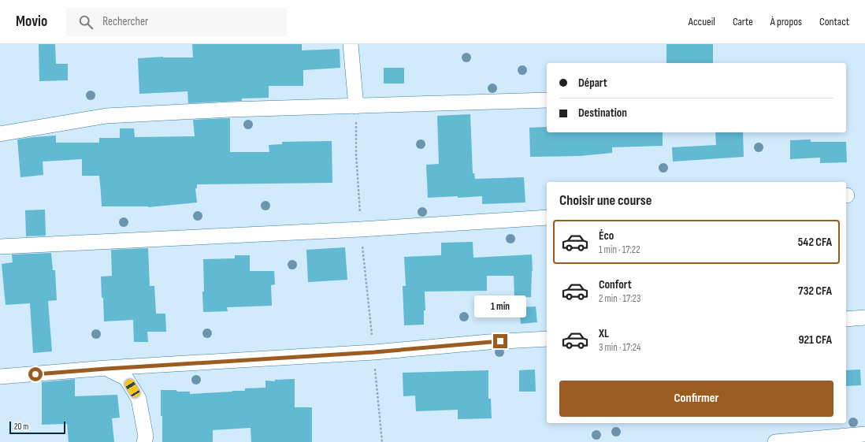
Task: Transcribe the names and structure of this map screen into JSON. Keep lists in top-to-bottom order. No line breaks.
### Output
{"scale_bar":"20 m","page":{"header":"Movio","search":"Rechercher","nav":["Accueil","Carte","À propos","Contact"],"banner":["Départ","Destination"],"heading":"Choisir une course","list":[{"name":"Éco","note":"1 min · 17:22","value":"542 CFA"},{"name":"Confort","note":"2 min · 17:23","value":"732 CFA"},{"name":"XL","note":"3 min · 17:24","value":"921 CFA"}],"bubble":"1 min","buttons":"Confirmer","scale":"20 m"}}
